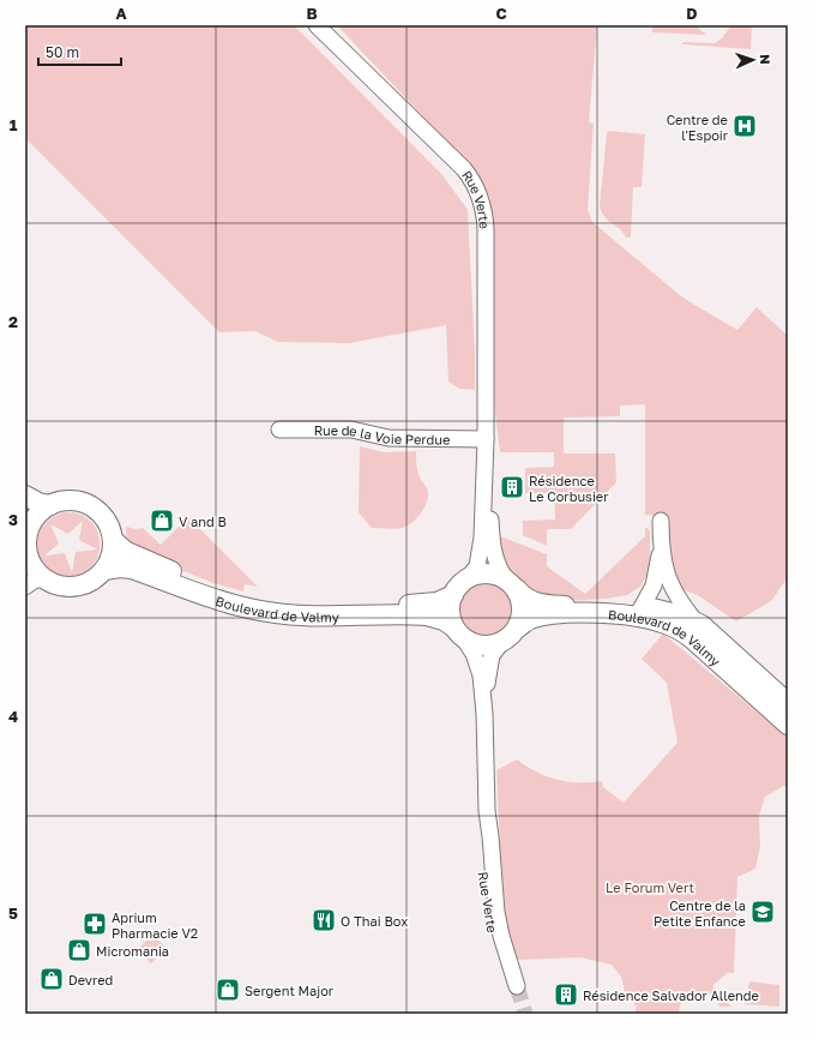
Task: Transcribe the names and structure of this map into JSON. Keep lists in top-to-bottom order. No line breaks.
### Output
{"streets":{"main road":["Boulevard de Valmy"],"street":["Rue Verte","Rue de la Voie Perdue"]},"crossings":[["Rue Verte","Rue de la Voie Perdue"],["Rue Verte","Boulevard de Valmy"]],"parks":["Le Forum Vert"],"places":{"hospital":["Centre de l'Espoir"],"building":["Résidence Le Corbusier","Résidence Salvador Allende"],"shop":["V and B","Micromania","Devred","Sergent Major"],"school or university":["Centre de la Petite Enfance"],"restaurant":["O Thai Box"],"pharmacy":["Aprium Pharmacie V2"]},"scale_bar":"50 m","north":"right","grid":{"columns":["A","B","C","D"],"rows":["1","2","3","4","5"]}}
